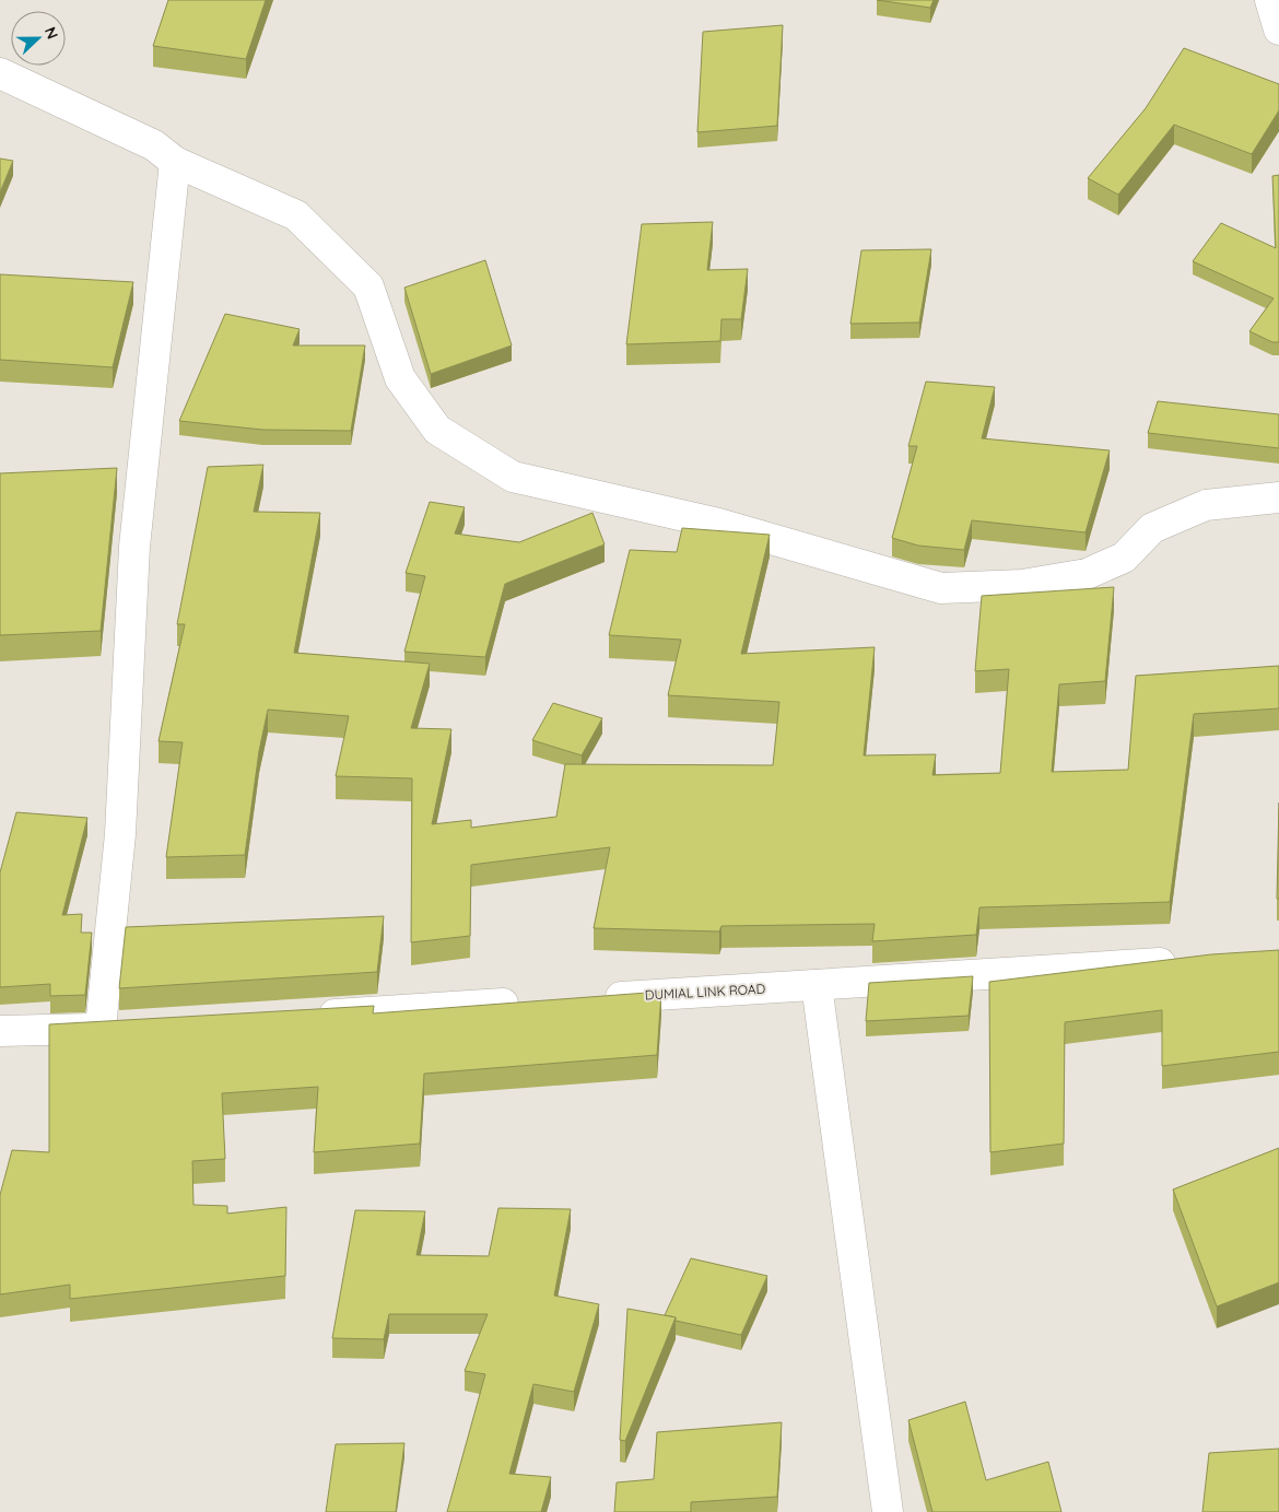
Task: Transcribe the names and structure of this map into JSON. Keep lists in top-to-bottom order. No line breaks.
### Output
{"streets":{"street":["DUMIAL LINK ROAD"]},"north":"right"}
